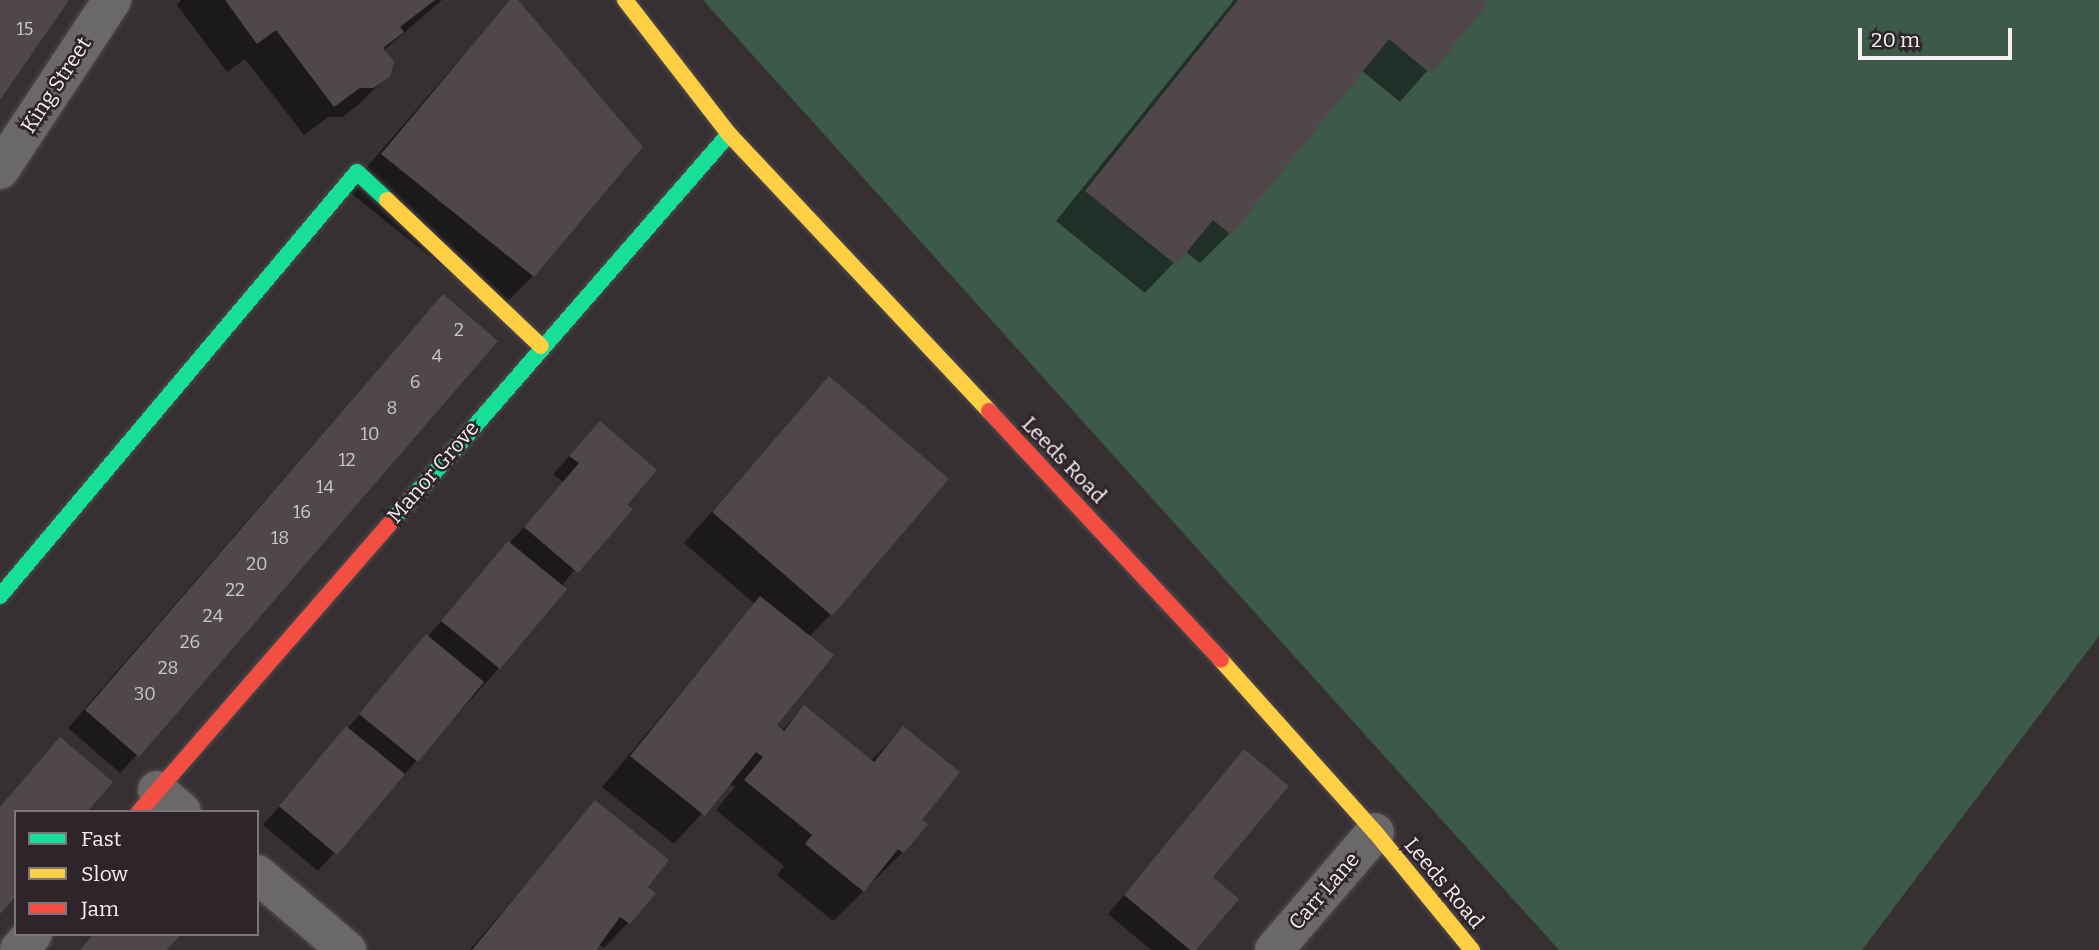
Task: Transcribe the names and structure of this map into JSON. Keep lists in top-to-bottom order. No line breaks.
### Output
{"streets":{"street":["King Street","Leeds Road","Manor Grove","Carr Lane"]},"crossings":[["Leeds Road","Manor Grove"],["Leeds Road","Carr Lane"]],"house_numbers":["15","2","4","6","8","10","12","14","16","18","20","22","24","26","28","30"],"legend":["Fast","Slow","Jam"],"scale_bar":"20 m"}
